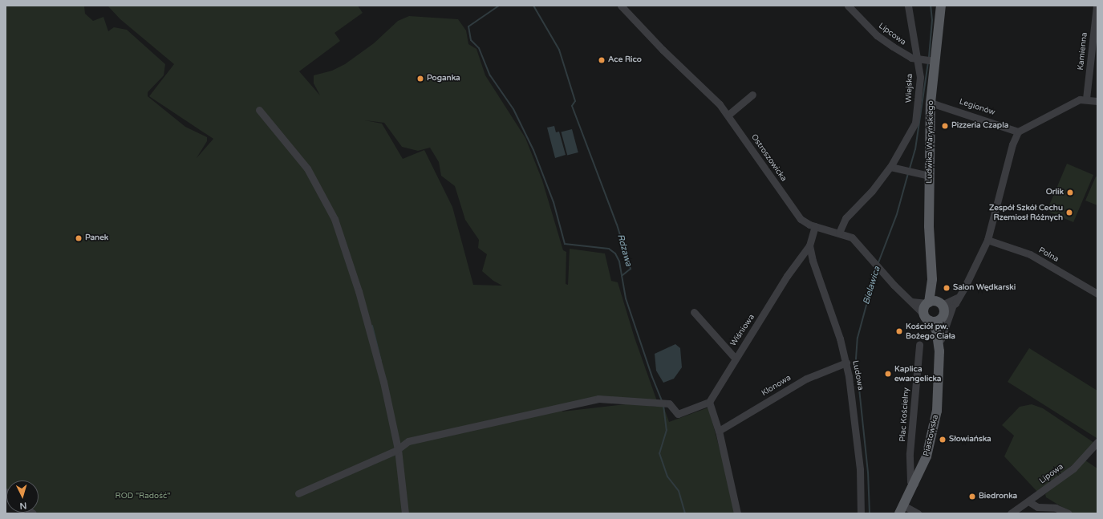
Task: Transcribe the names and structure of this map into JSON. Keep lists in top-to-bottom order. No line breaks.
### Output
{"streets":{"main road":["Ludwika Waryńskiego","Piastowska"],"street":["Lipcowa","Kamienna","Wiejska","Legionów","Ostroszowicka","Polna","Wiśniowa","Ludowa","Klonowa","Plac Kościelny","Lipowa"]},"crossings":[["Lipcowa","Wiejska"],["Lipcowa","Ludwika Waryńskiego"],["Wiejska","Ostroszowicka"],["Legionów","Ludwika Waryńskiego"],["Ludwika Waryńskiego","Piastowska"],["Ostroszowicka","Wiśniowa"],["Ostroszowicka","Piastowska"],["Wiśniowa","Ludowa"],["Ludowa","Klonowa"],["Plac Kościelny","Piastowska"]],"water":["Rdzawa","Bielawica"],"parks":["ROD \"Radość\""],"places":["Ace Rico","Poganka","Pizzeria Czapla","Orlik","Zespół Szkół Cechu Rzemiosł Różnych","Panek","Salon Wędkarski","Kościół pw. Bożego Ciała","Kaplica ewangelicka","Słowiańska","Biedronka"],"north":"bottom"}
